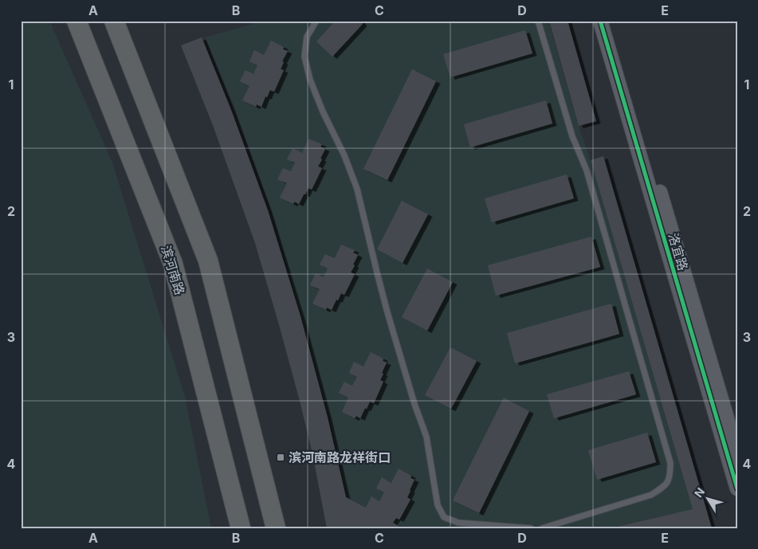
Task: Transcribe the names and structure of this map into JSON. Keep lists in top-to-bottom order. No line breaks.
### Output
{"streets":{"highway":["滨河南路"],"street":["洛宜路"]},"places":{"transit":["滨河南路龙祥街口"]},"north":"top left","grid":{"columns":["A","B","C","D","E"],"rows":["1","2","3","4"]}}
